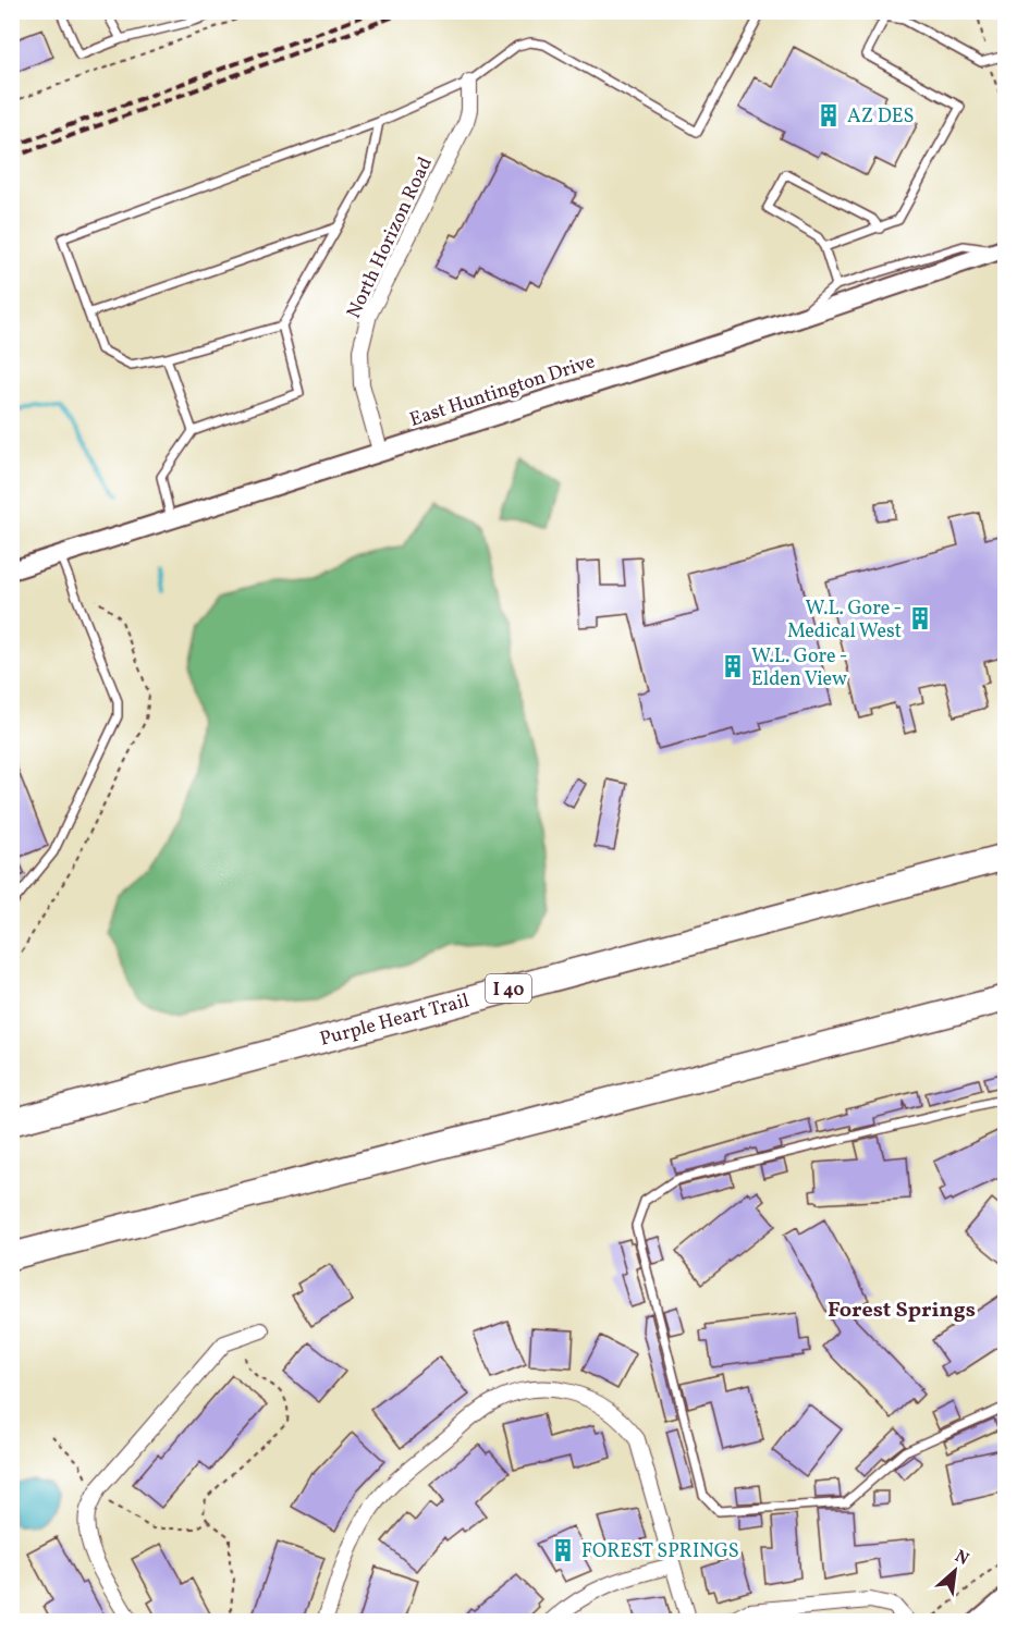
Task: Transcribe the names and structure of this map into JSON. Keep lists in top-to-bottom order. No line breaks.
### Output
{"streets":{"highway":["I 40","Purple Heart Trail"],"street":["North Horizon Road","East Huntington Drive"]},"crossings":[["North Horizon Road","East Huntington Drive"]],"districts":["Forest Springs"],"places":{"building":["AZ DES","W.L. Gore - Medical West","W.L. Gore - Elden View","FOREST SPRINGS"]},"north":"top right"}
